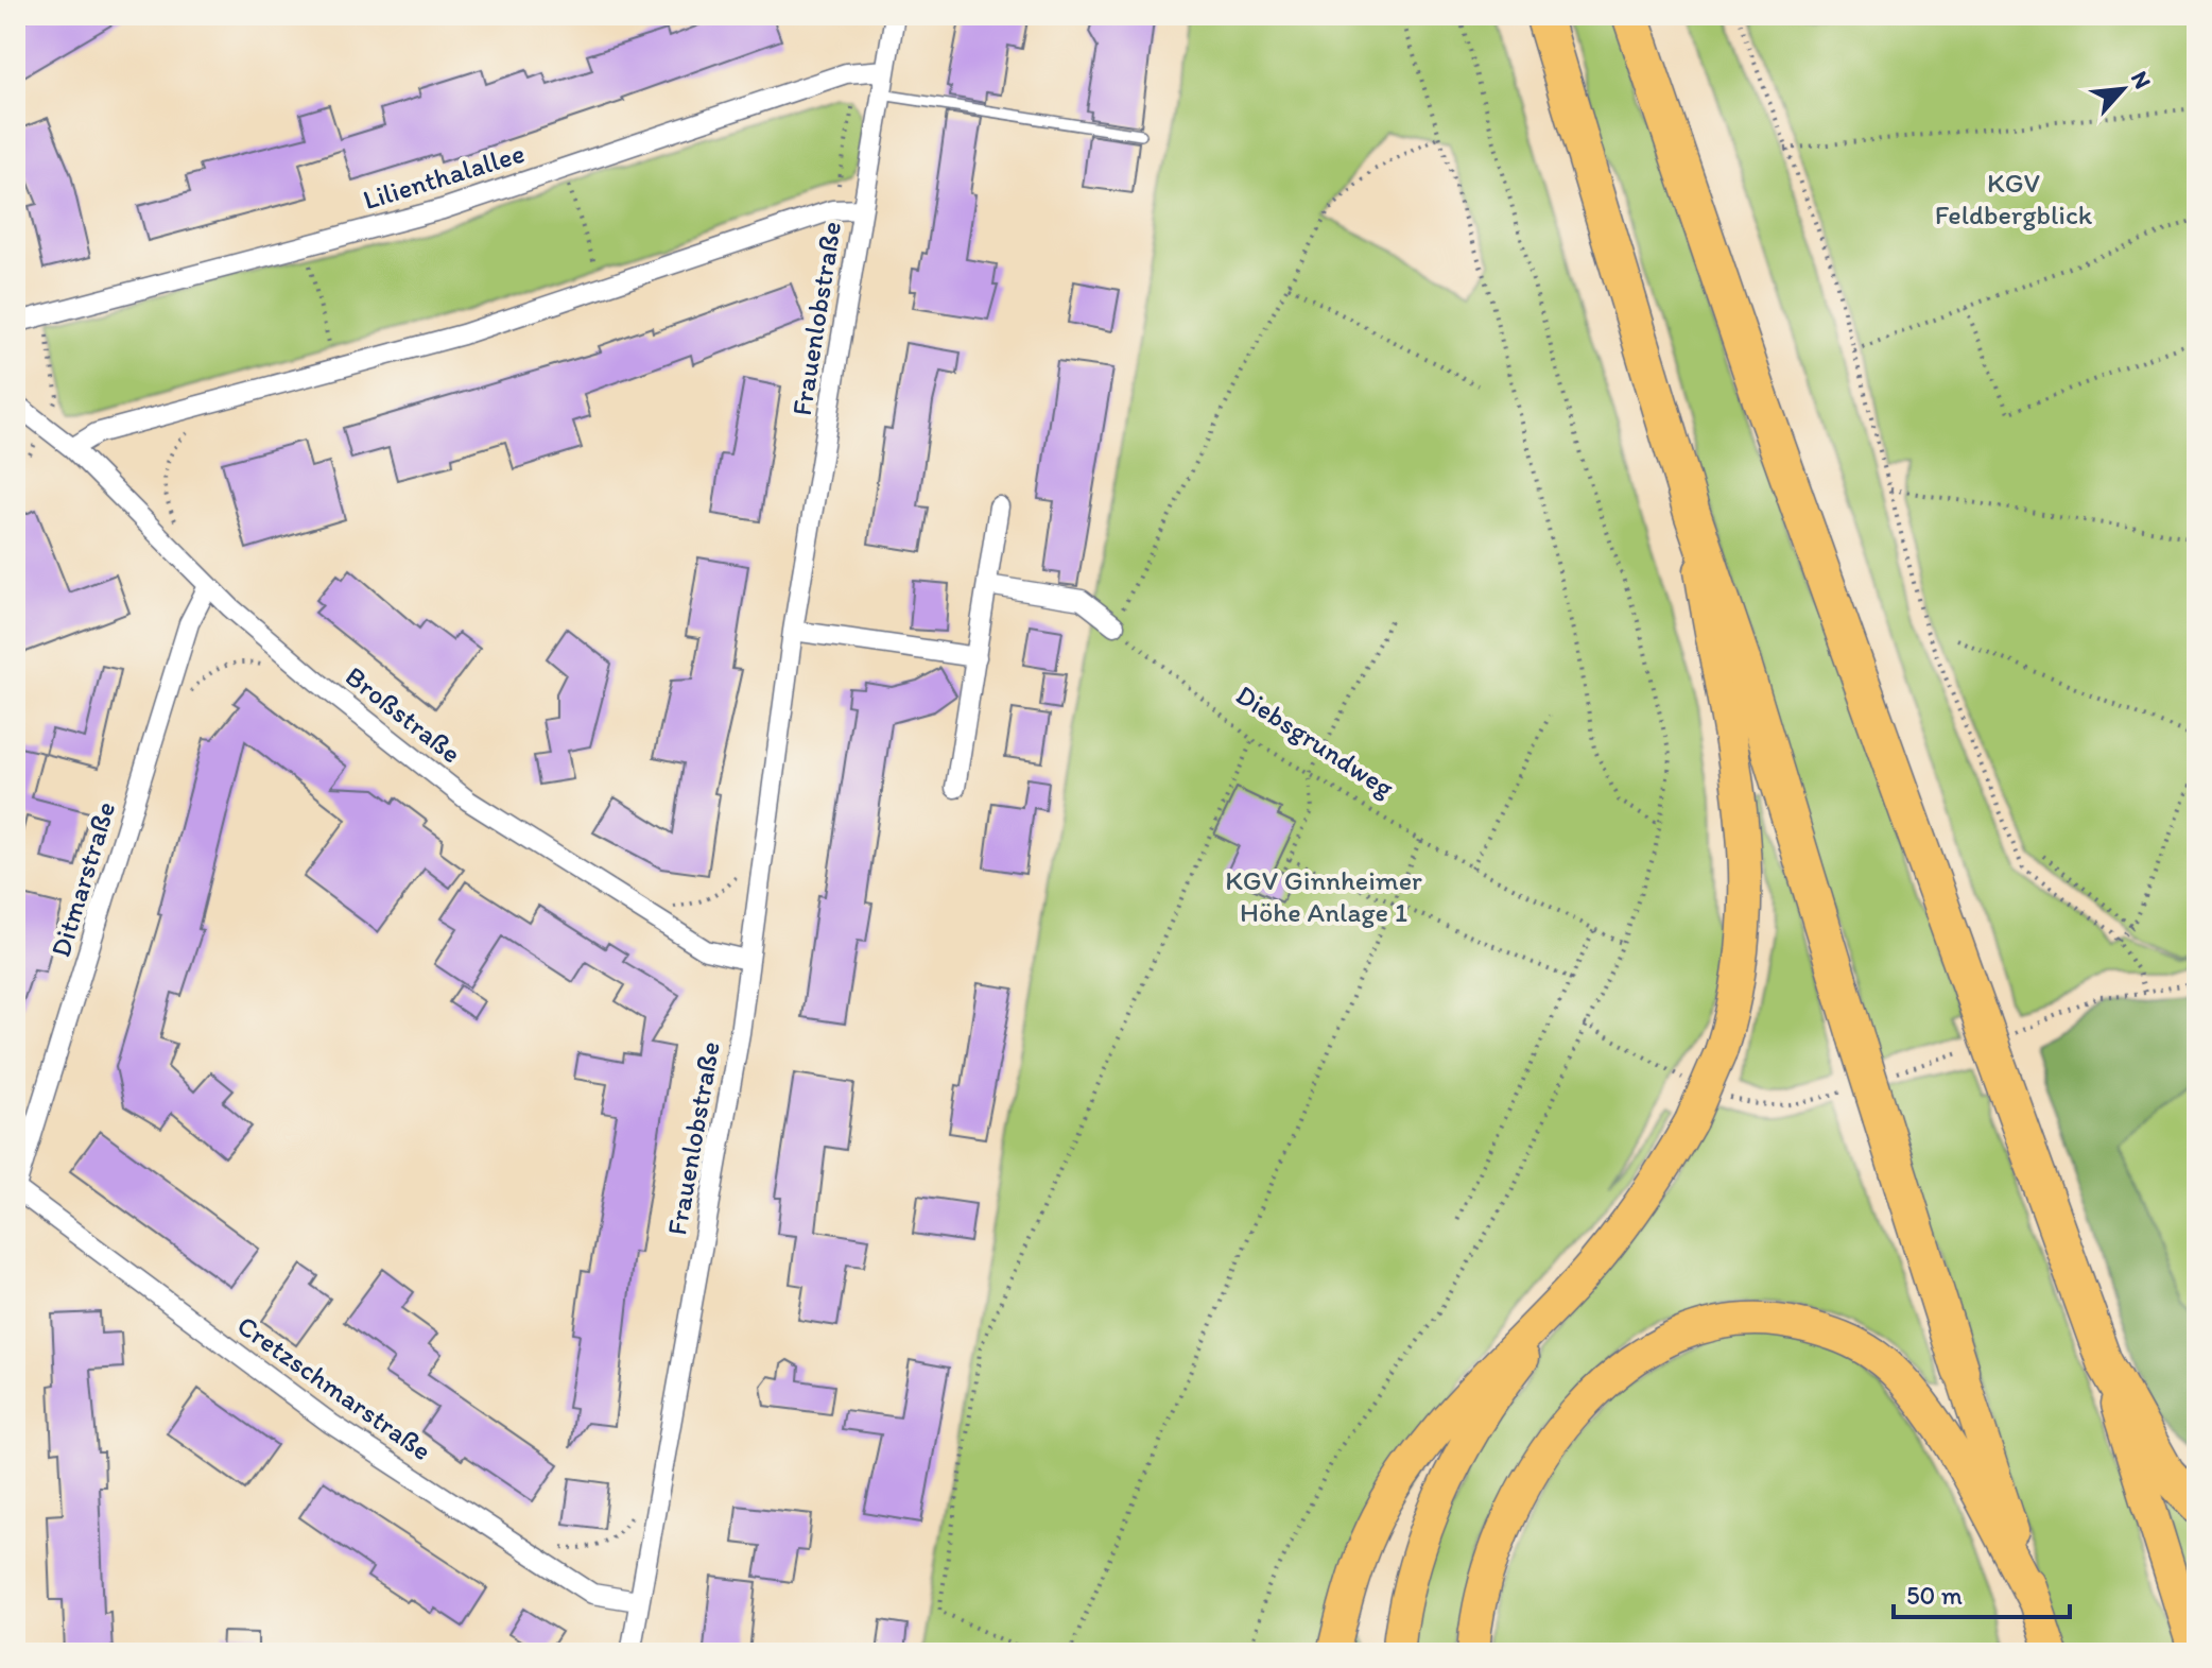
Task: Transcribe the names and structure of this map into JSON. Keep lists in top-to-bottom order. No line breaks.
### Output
{"streets":{"street":["Lilienthalallee","Frauenlobstraße","Broßstraße","Ditmarstraße","Cretzschmarstraße"],"path":["Diebsgrundweg"]},"crossings":[["Lilienthalallee","Frauenlobstraße"],["Frauenlobstraße","Broßstraße"],["Frauenlobstraße","Cretzschmarstraße"],["Broßstraße","Ditmarstraße"],["Ditmarstraße","Cretzschmarstraße"]],"parks":["KGV Feldbergblick","KGV Ginnheimer Höhe Anlage 1"],"scale_bar":"50 m","north":"top right"}
